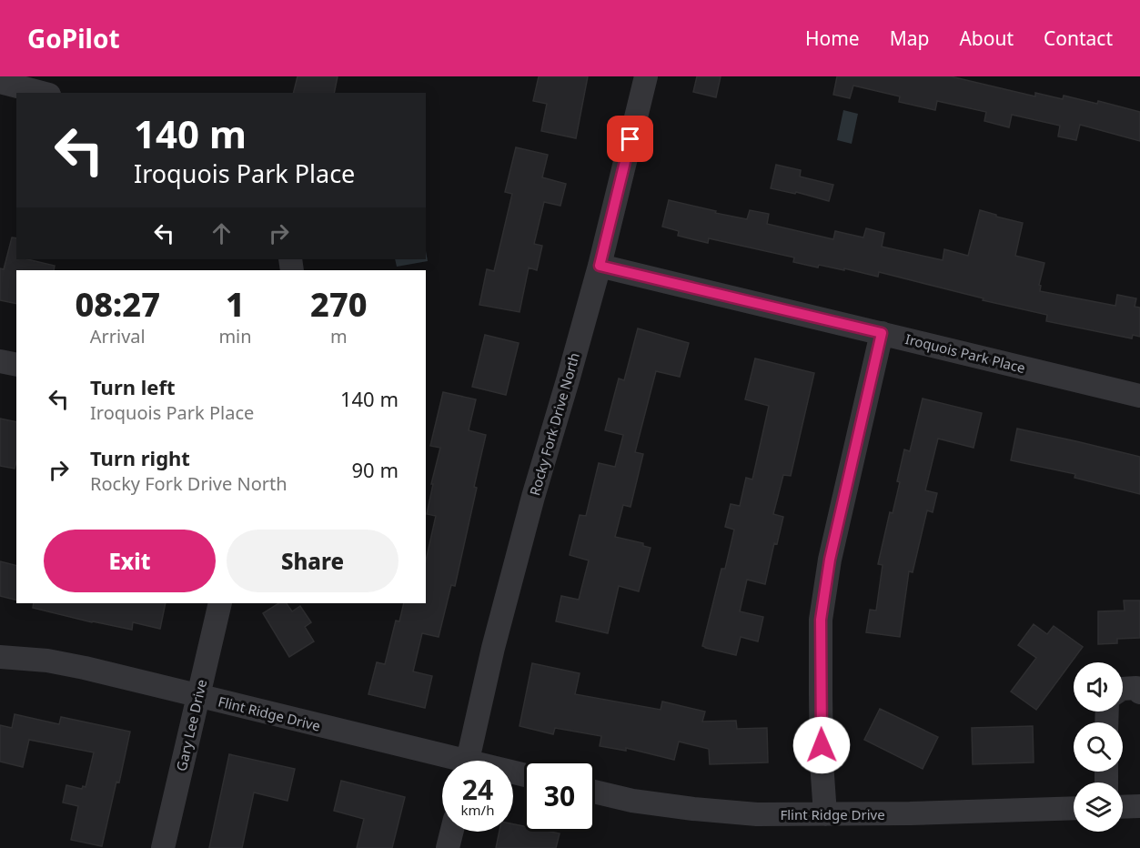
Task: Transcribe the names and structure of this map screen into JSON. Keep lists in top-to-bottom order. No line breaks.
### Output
{"streets":{"street":["Iroquois Park Place","Rocky Fork Drive North","Flint Ridge Drive","Gary Lee Drive"]},"crossings":[["Iroquois Park Place","Rocky Fork Drive North"],["Flint Ridge Drive","Gary Lee Drive"]],"page":{"header":"GoPilot","nav":["Home","Map","About","Contact"],"turn":["140 m","Iroquois Park Place"],"eta":["08:27","Arrival","1","min","270","m"],"list":[{"name":"Turn left","note":"Iroquois Park Place","value":"140 m"},{"name":"Turn right","note":"Rocky Fork Drive North","value":"90 m"}],"buttons":["Exit","Share"],"speed":"24 km/h","limit":"30"}}
